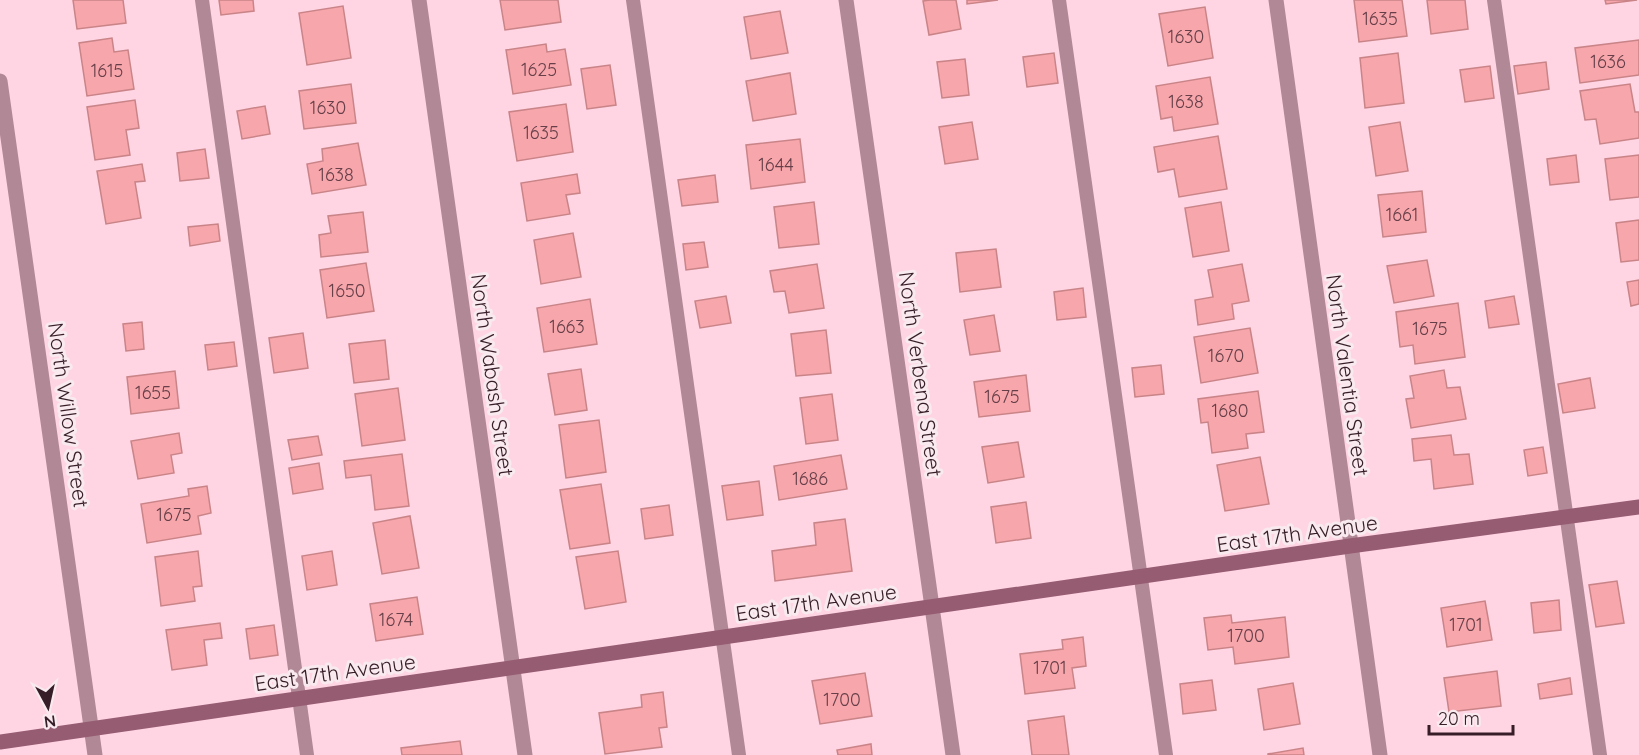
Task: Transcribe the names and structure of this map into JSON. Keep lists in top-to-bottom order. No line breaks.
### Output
{"streets":{"street":["North Verbena Street","North Wabash Street","North Valentia Street","North Willow Street","East 17th Avenue"]},"crossings":[["North Verbena Street","East 17th Avenue"],["North Wabash Street","East 17th Avenue"],["North Valentia Street","East 17th Avenue"],["North Willow Street","East 17th Avenue"]],"house_numbers":["1635","1630","1636","1625","1615","1638","1630","1635","1644","1638","1661","1650","1663","1675","1670","1655","1675","1680","1686","1675","1674","1701","1700","1701","1700"],"scale_bar":"20 m","north":"bottom"}
